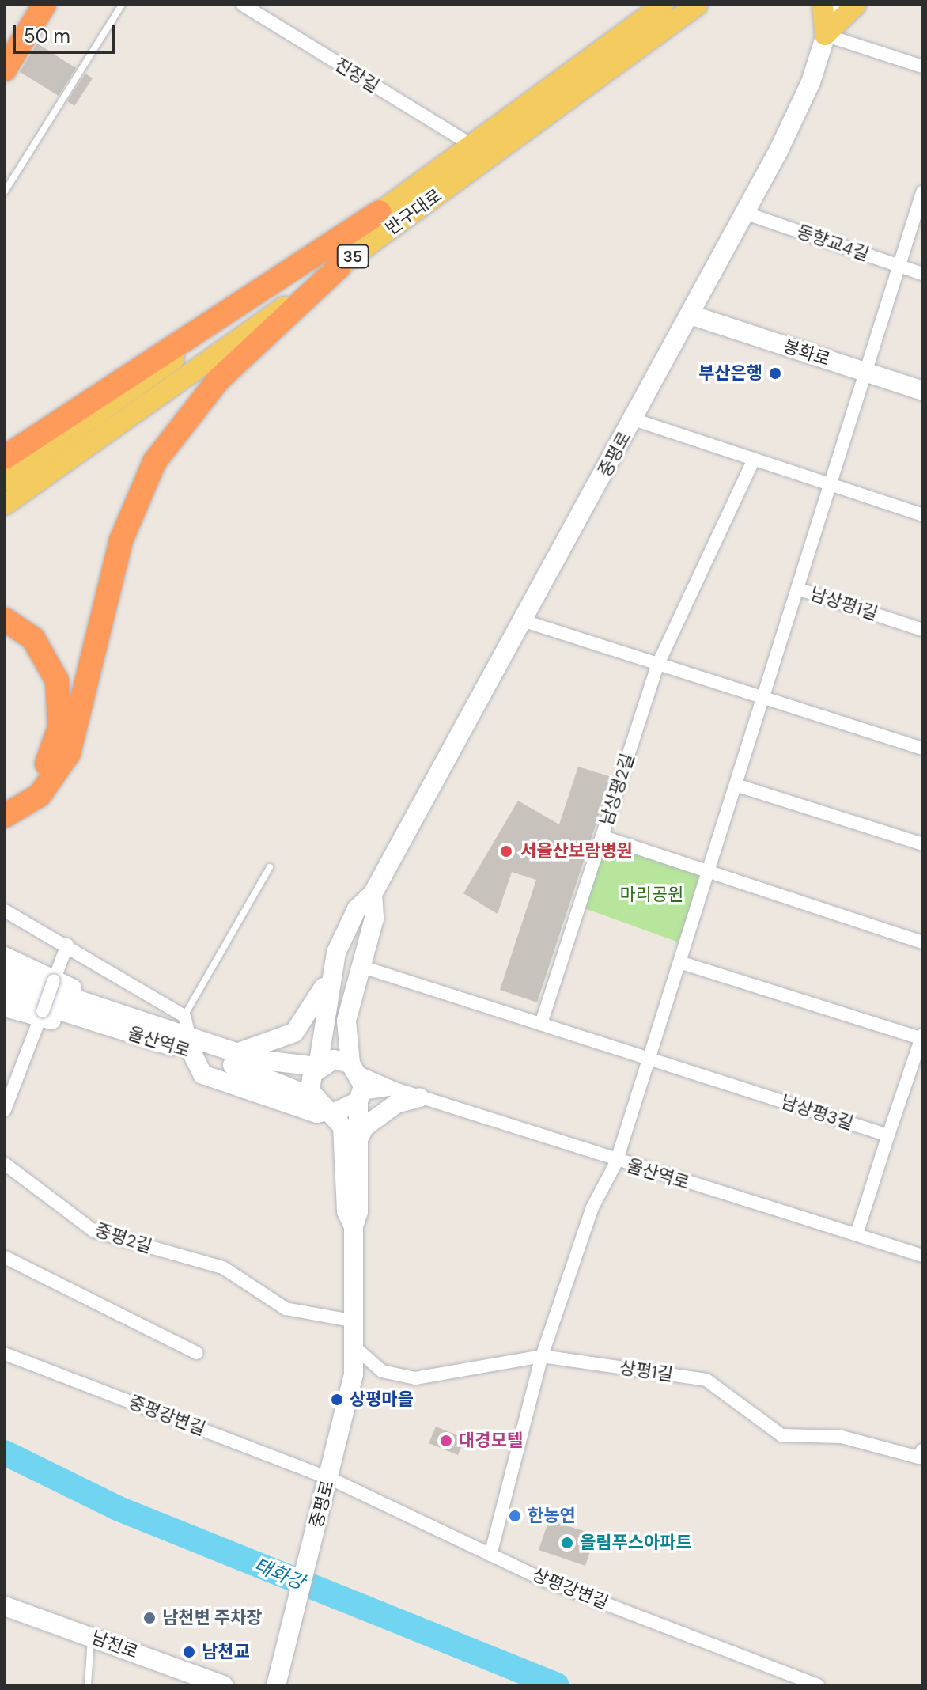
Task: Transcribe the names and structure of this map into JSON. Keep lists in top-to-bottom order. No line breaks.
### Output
{"streets":{"main road":["반구대로","35","봉화로","중평로","울산역로","남천로"],"street":["진장길","동향교4길","남상평1길","남상평2길","남상평3길","중평2길","상평1길","중평강변길","상평강변길"]},"crossings":[["진장길","반구대로"],["동향교4길","중평로"],["동향교4길","남상평1길"],["봉화로","중평로"],["봉화로","남상평1길"],["중평로","중평2길"],["중평로","상평1길"],["중평로","중평강변길"],["중평로","상평강변길"],["남상평2길","남상평3길"],["중평강변길","상평강변길"]],"water":["태화강"],"parks":["마리공원"],"places":["부산은행","서울산보람병원","상평마을","대경모텔","한농연","올림푸스아파트","남천변 주차장","남천교"],"scale_bar":"50 m"}
